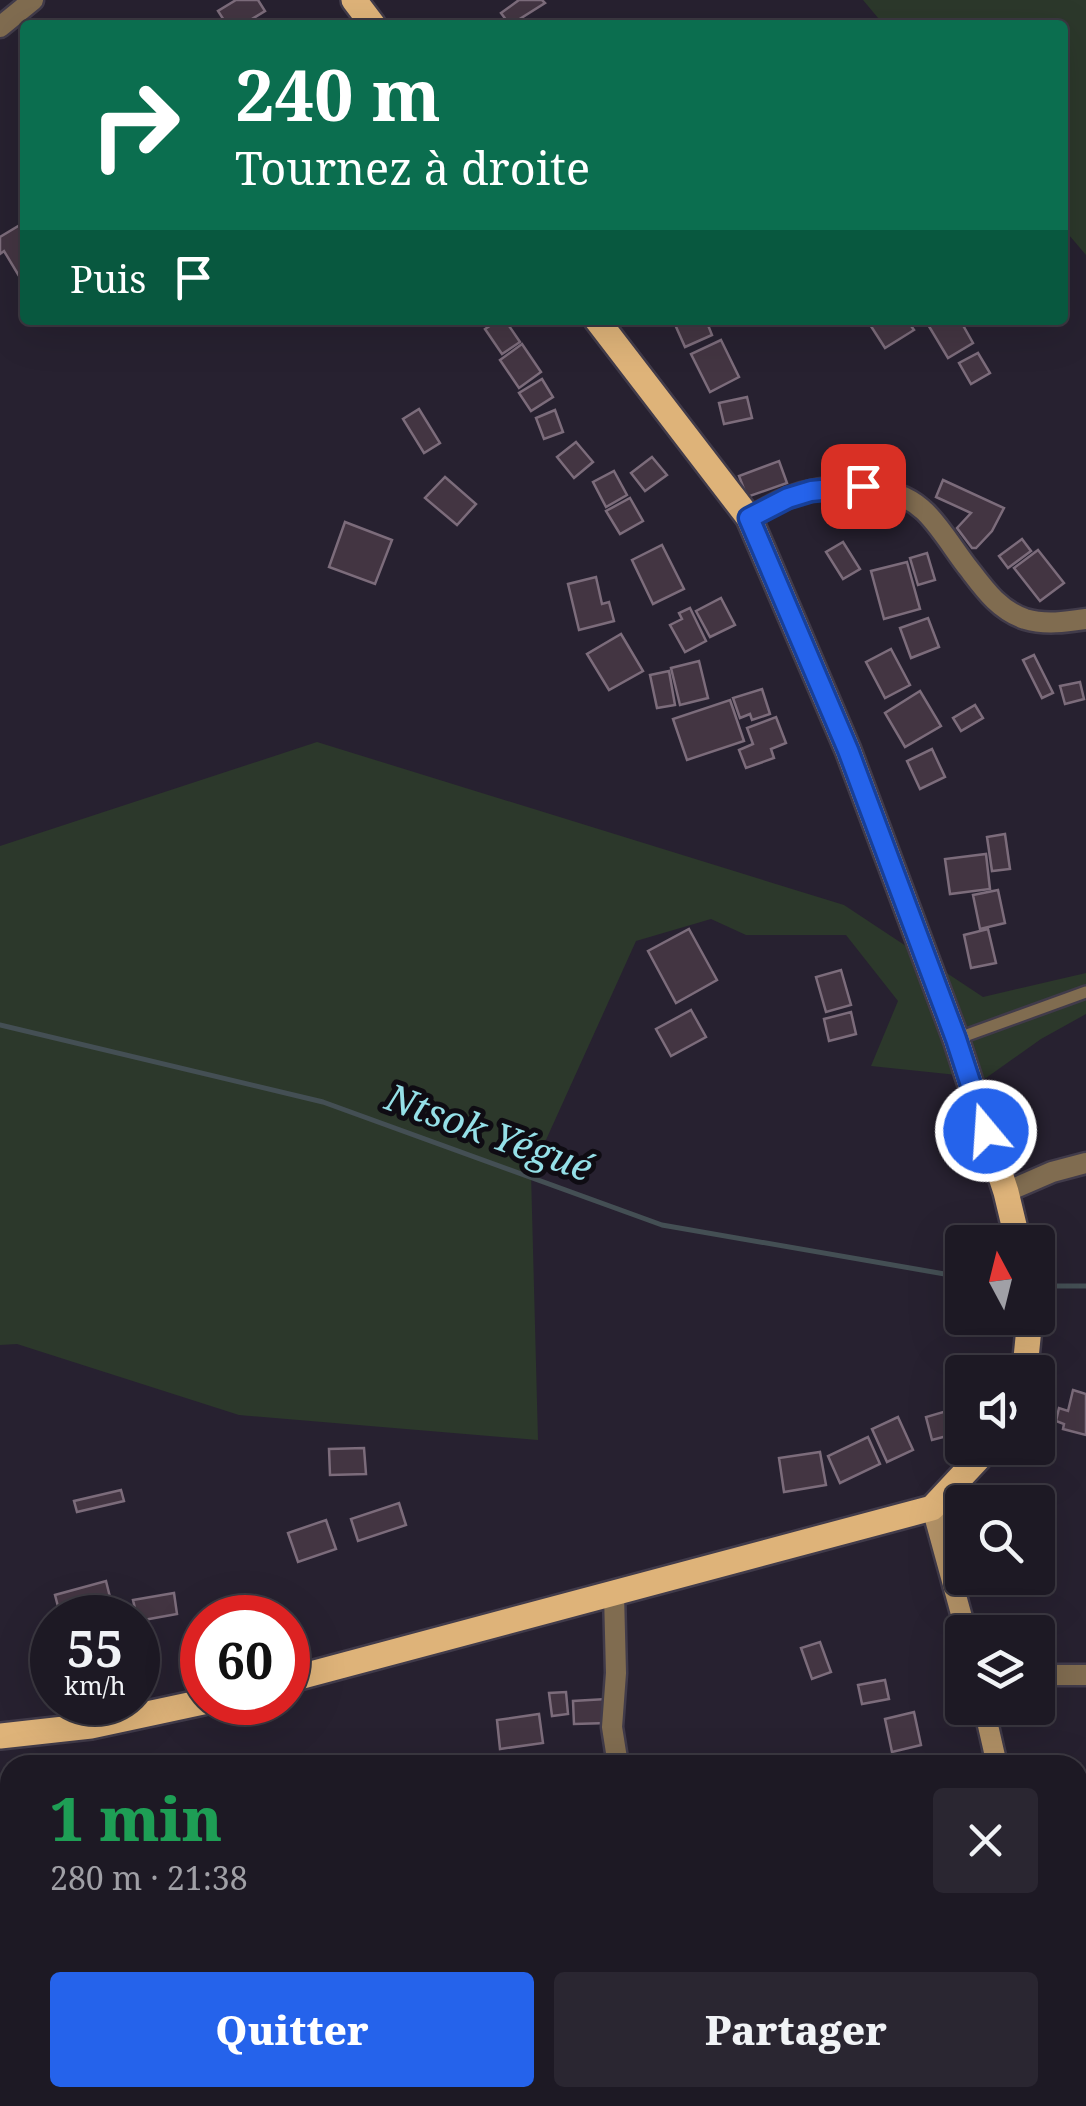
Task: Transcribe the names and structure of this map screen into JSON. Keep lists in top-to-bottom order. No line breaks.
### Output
{"water":["Ntsok Yégué"],"north":"top","page":{"turn":["240 m","Tournez à droite"],"then":"Puis","speed":"55 km/h","limit":"60","heading":["1 min","280 m · 21:38"],"buttons":["Quitter","Partager"]}}
